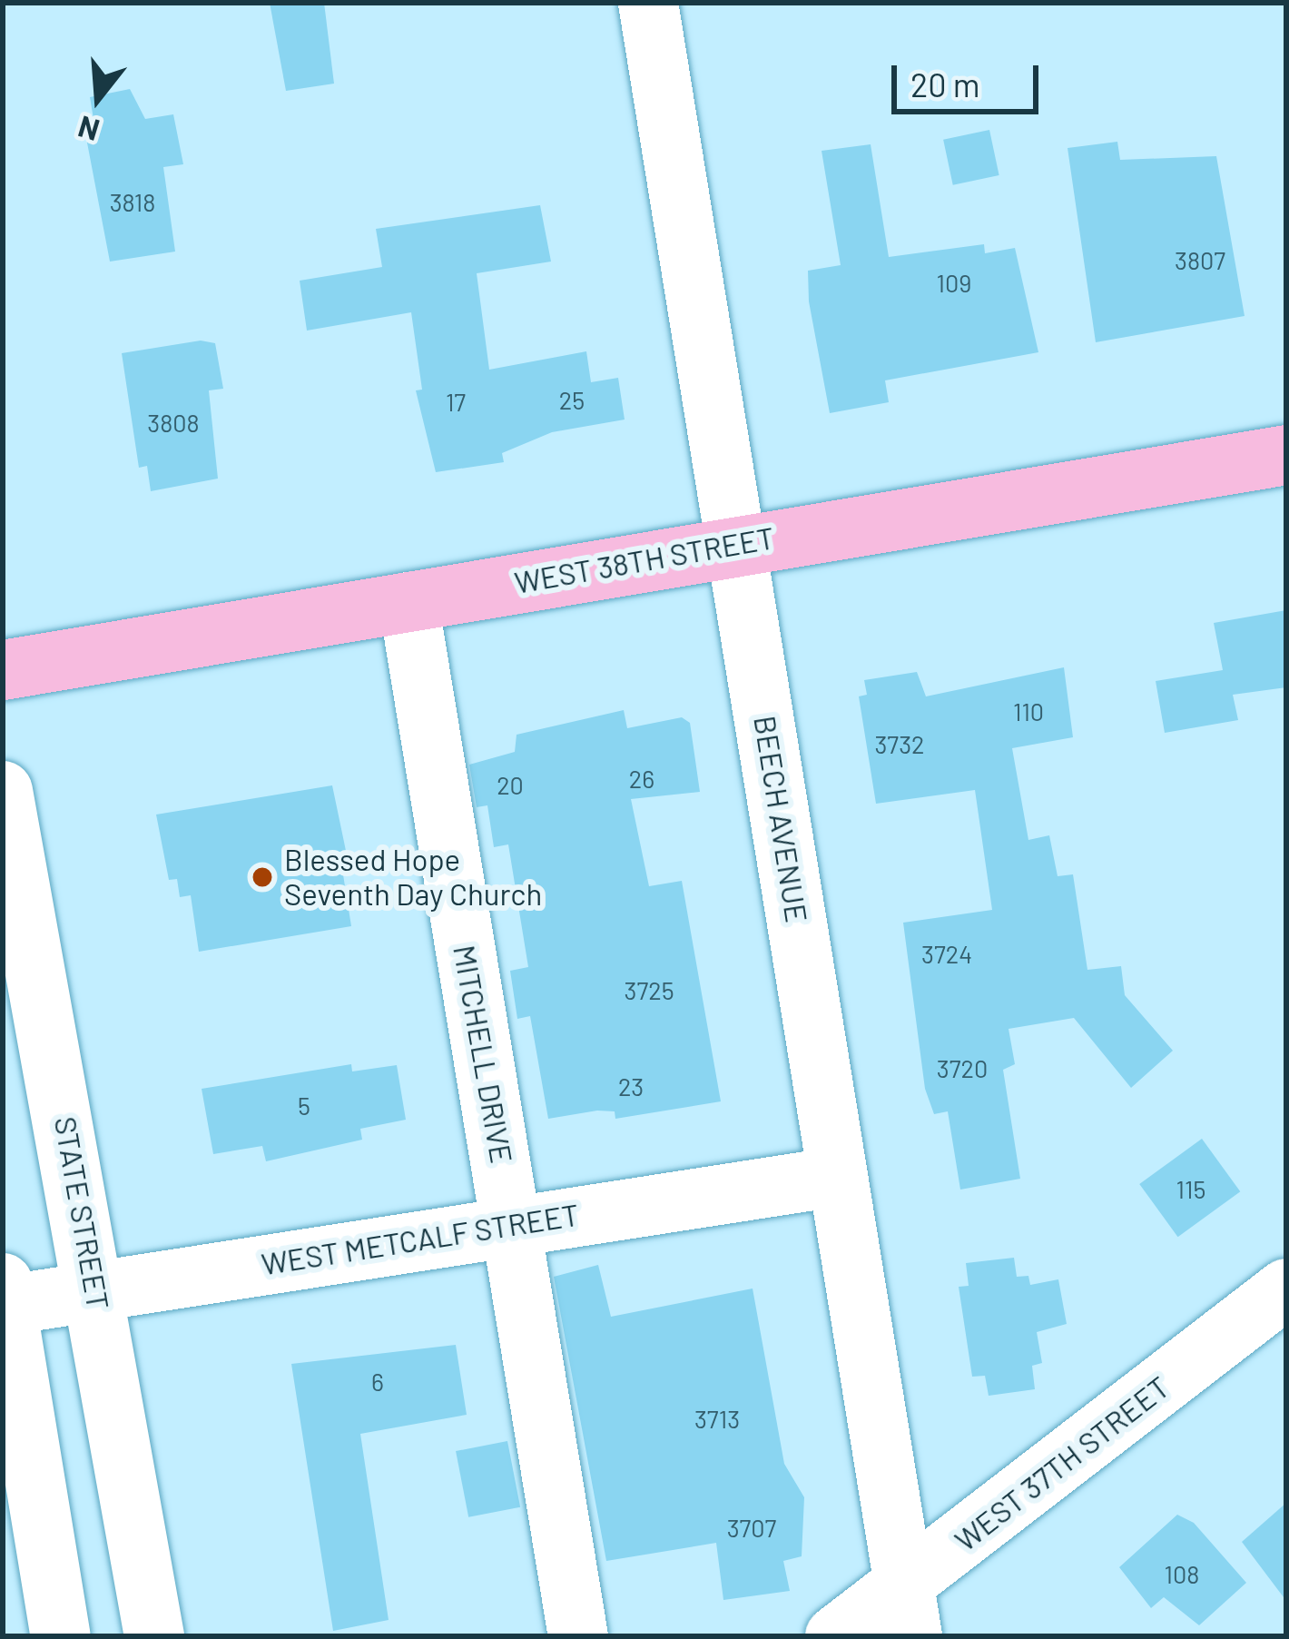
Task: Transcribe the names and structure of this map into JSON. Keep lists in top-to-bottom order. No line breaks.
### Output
{"streets":{"main road":["WEST 38TH STREET"],"street":["BEECH AVENUE","MITCHELL DRIVE","STATE STREET","WEST METCALF STREET","WEST 37TH STREET"]},"crossings":[["WEST 38TH STREET","BEECH AVENUE"],["WEST 38TH STREET","MITCHELL DRIVE"],["BEECH AVENUE","WEST METCALF STREET"],["BEECH AVENUE","WEST 37TH STREET"],["MITCHELL DRIVE","WEST METCALF STREET"],["STATE STREET","WEST METCALF STREET"]],"places":["Blessed Hope Seventh Day Church"],"house_numbers":["3818","3807","109","25","17","3808","110","3732","26","20","3724","3725","3720","23","5","115","6","3713","3707","108"],"scale_bar":"20 m","north":"bottom"}
